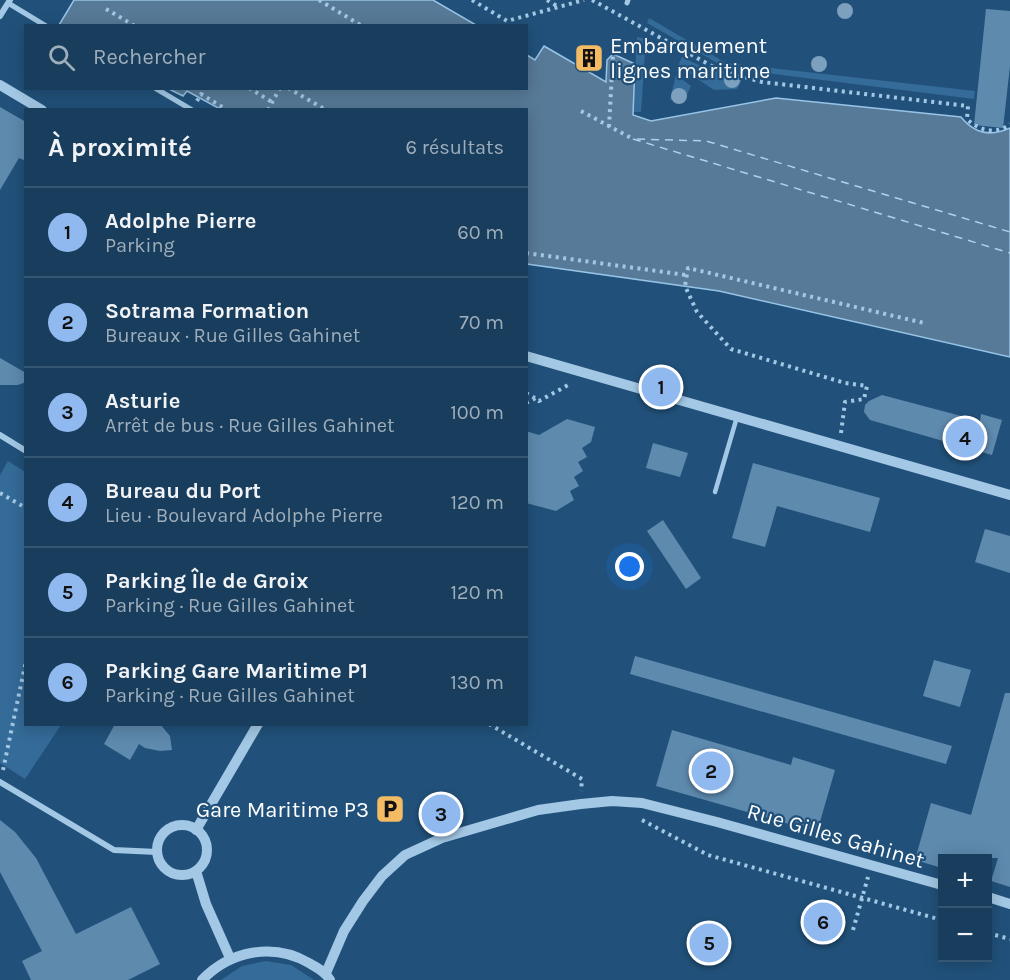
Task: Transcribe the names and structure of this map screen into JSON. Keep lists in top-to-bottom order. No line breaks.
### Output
{"streets":{"street":["Rue Gilles Gahinet"]},"places":{"building":["Embarquement lignes maritime"],"parking":["Gare Maritime P3"]},"page":{"search":"Rechercher","heading":["À proximité","6 résultats"],"list":[{"mark":"1","name":"Adolphe Pierre","note":"Parking","value":"60 m"},{"mark":"2","name":"Sotrama Formation","note":"Bureaux · Rue Gilles Gahinet","value":"70 m"},{"mark":"3","name":"Asturie","note":"Arrêt de bus · Rue Gilles Gahinet","value":"100 m"},{"mark":"4","name":"Bureau du Port","note":"Lieu · Boulevard Adolphe Pierre","value":"120 m"},{"mark":"5","name":"Parking Île de Groix","note":"Parking · Rue Gilles Gahinet","value":"120 m"},{"mark":"6","name":"Parking Gare Maritime P1","note":"Parking · Rue Gilles Gahinet","value":"130 m"}],"pins":["1","4","2","3","6","5"],"map_buttons":["+","−"]}}
